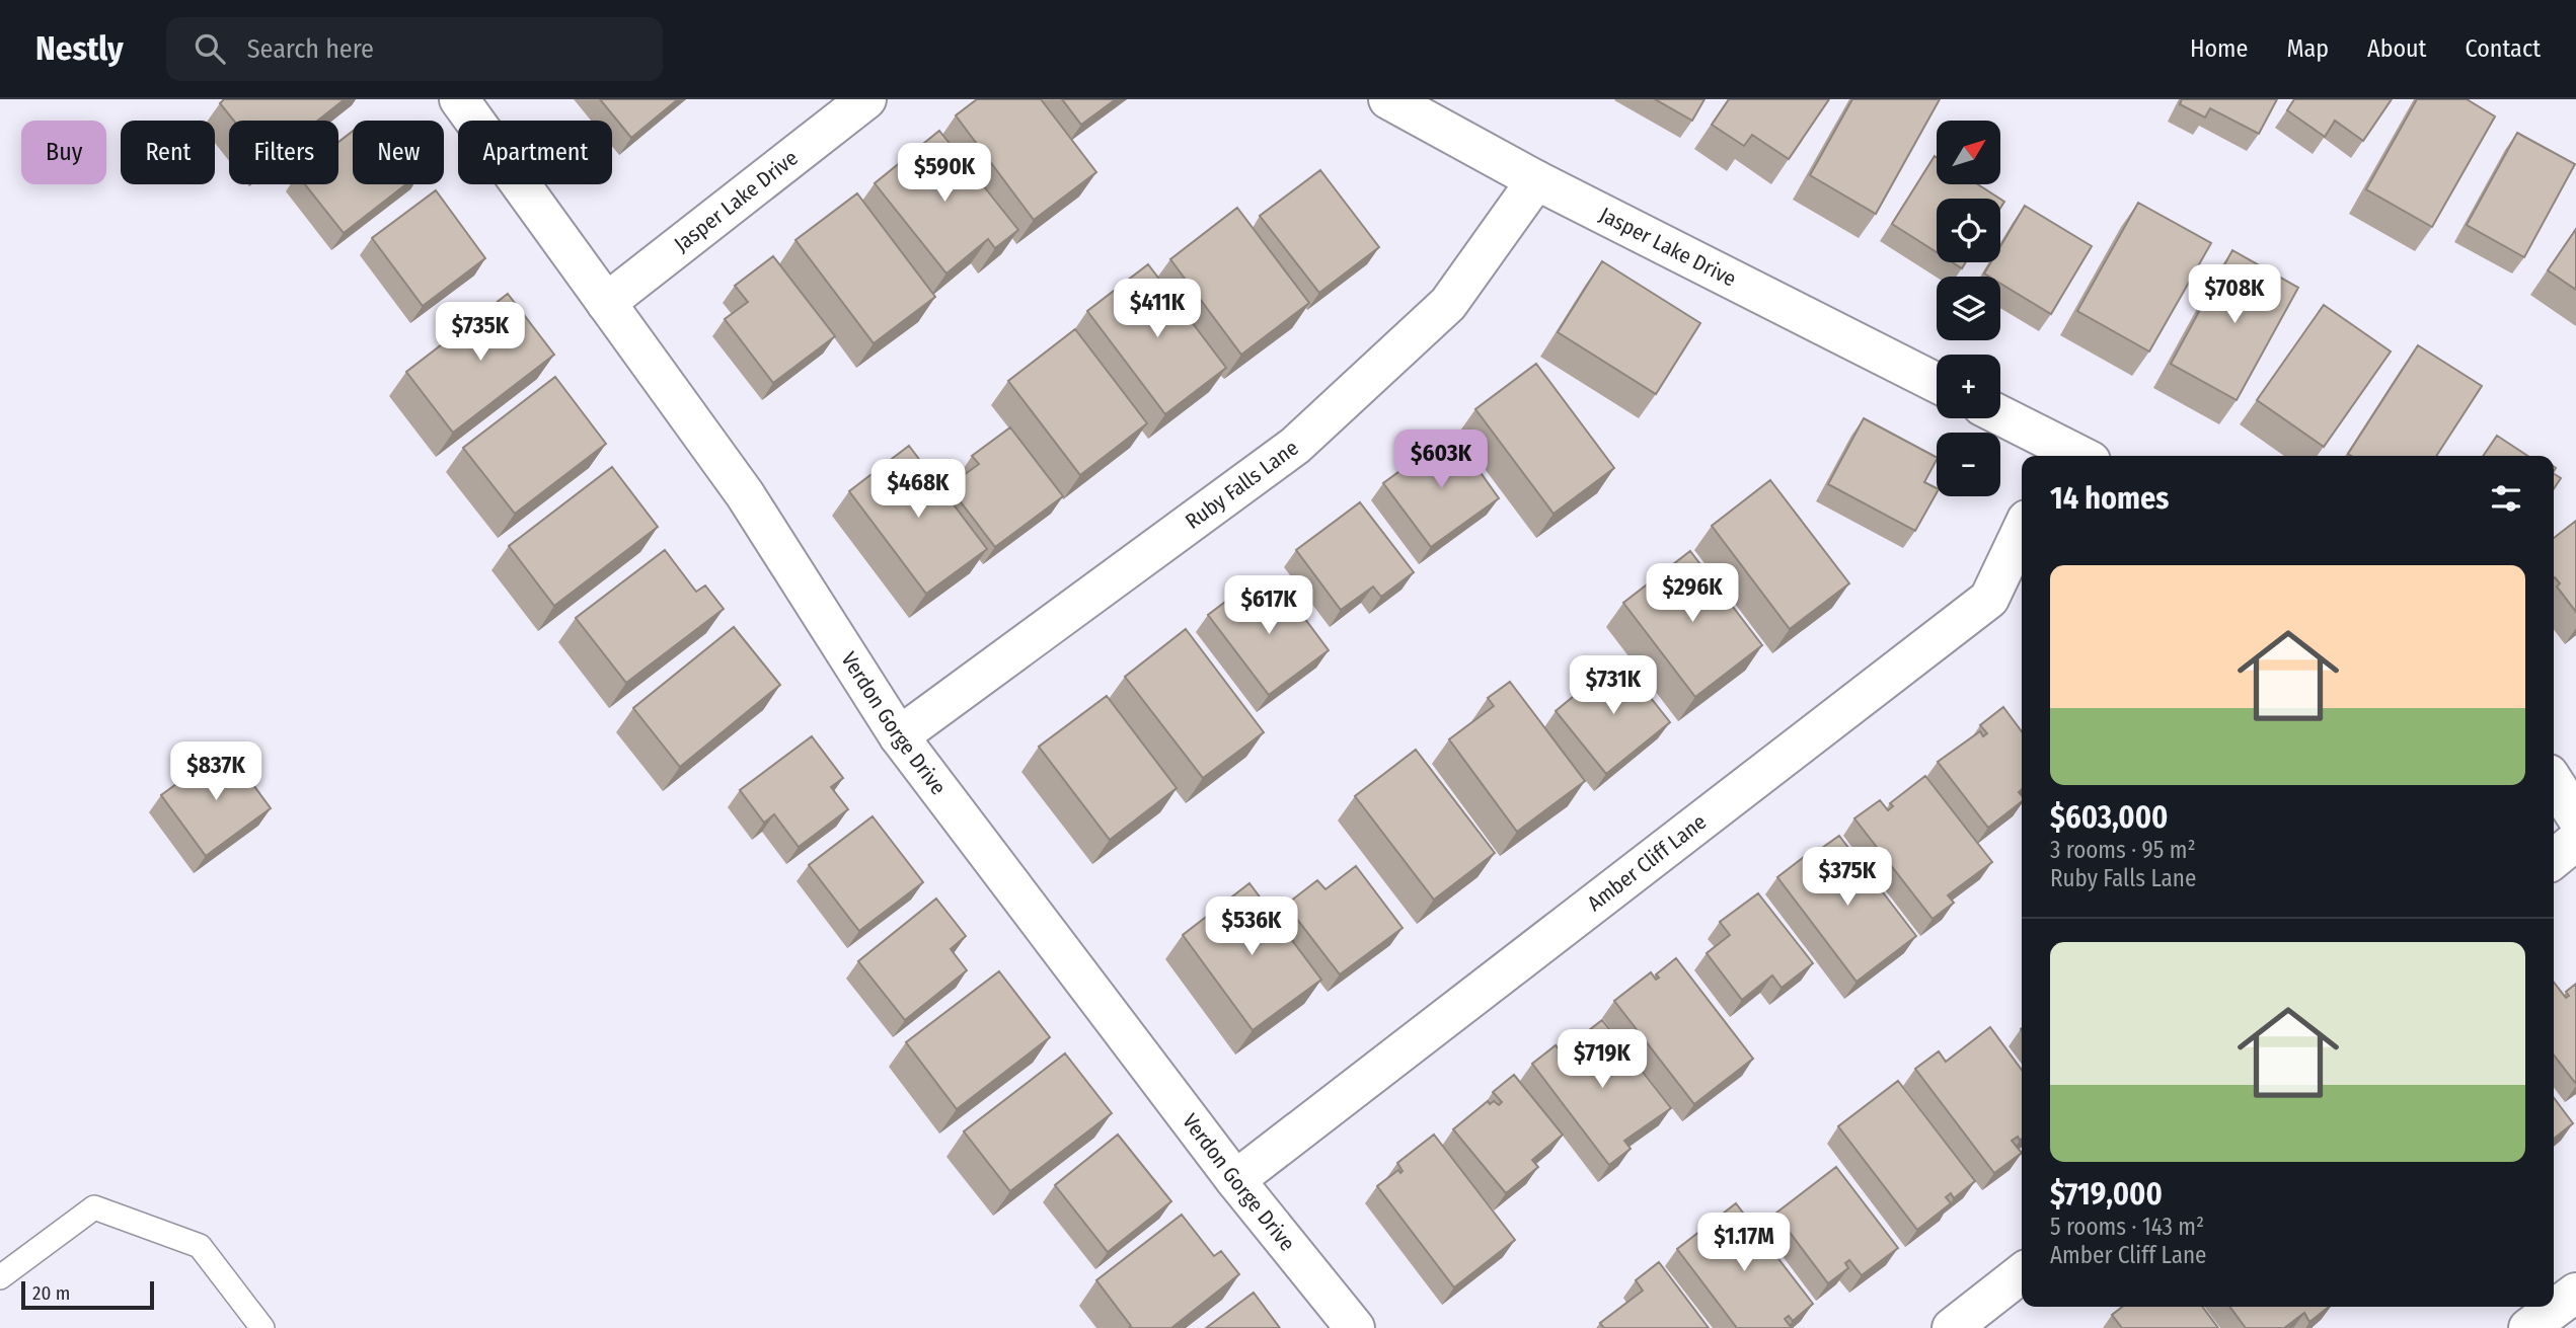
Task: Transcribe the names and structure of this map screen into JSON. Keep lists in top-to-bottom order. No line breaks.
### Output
{"streets":{"street":["Jasper Lake Drive","Ruby Falls Lane","Verdon Gorge Drive","Amber Cliff Lane"]},"crossings":[["Jasper Lake Drive","Ruby Falls Lane"],["Jasper Lake Drive","Verdon Gorge Drive"],["Ruby Falls Lane","Verdon Gorge Drive"],["Verdon Gorge Drive","Amber Cliff Lane"]],"scale_bar":"20 m","north":"top right","page":{"header":"Nestly","search":"Search here","nav":["Home","Map","About","Contact"],"map_buttons":["+","−"],"chip":["Buy","Rent","Filters","New","Apartment"],"price":["$590K","$708K","$411K","$735K","$603K","$468K","$296K","$617K","$731K","$837K","$375K","$536K","$719K","$1.17M"],"heading":"14 homes","list":[{"name":"$603,000","note":"3 rooms · 95 m² · Ruby Falls Lane"},{"name":"$719,000","note":"5 rooms · 143 m² · Amber Cliff Lane"}],"scale":"20 m"}}
